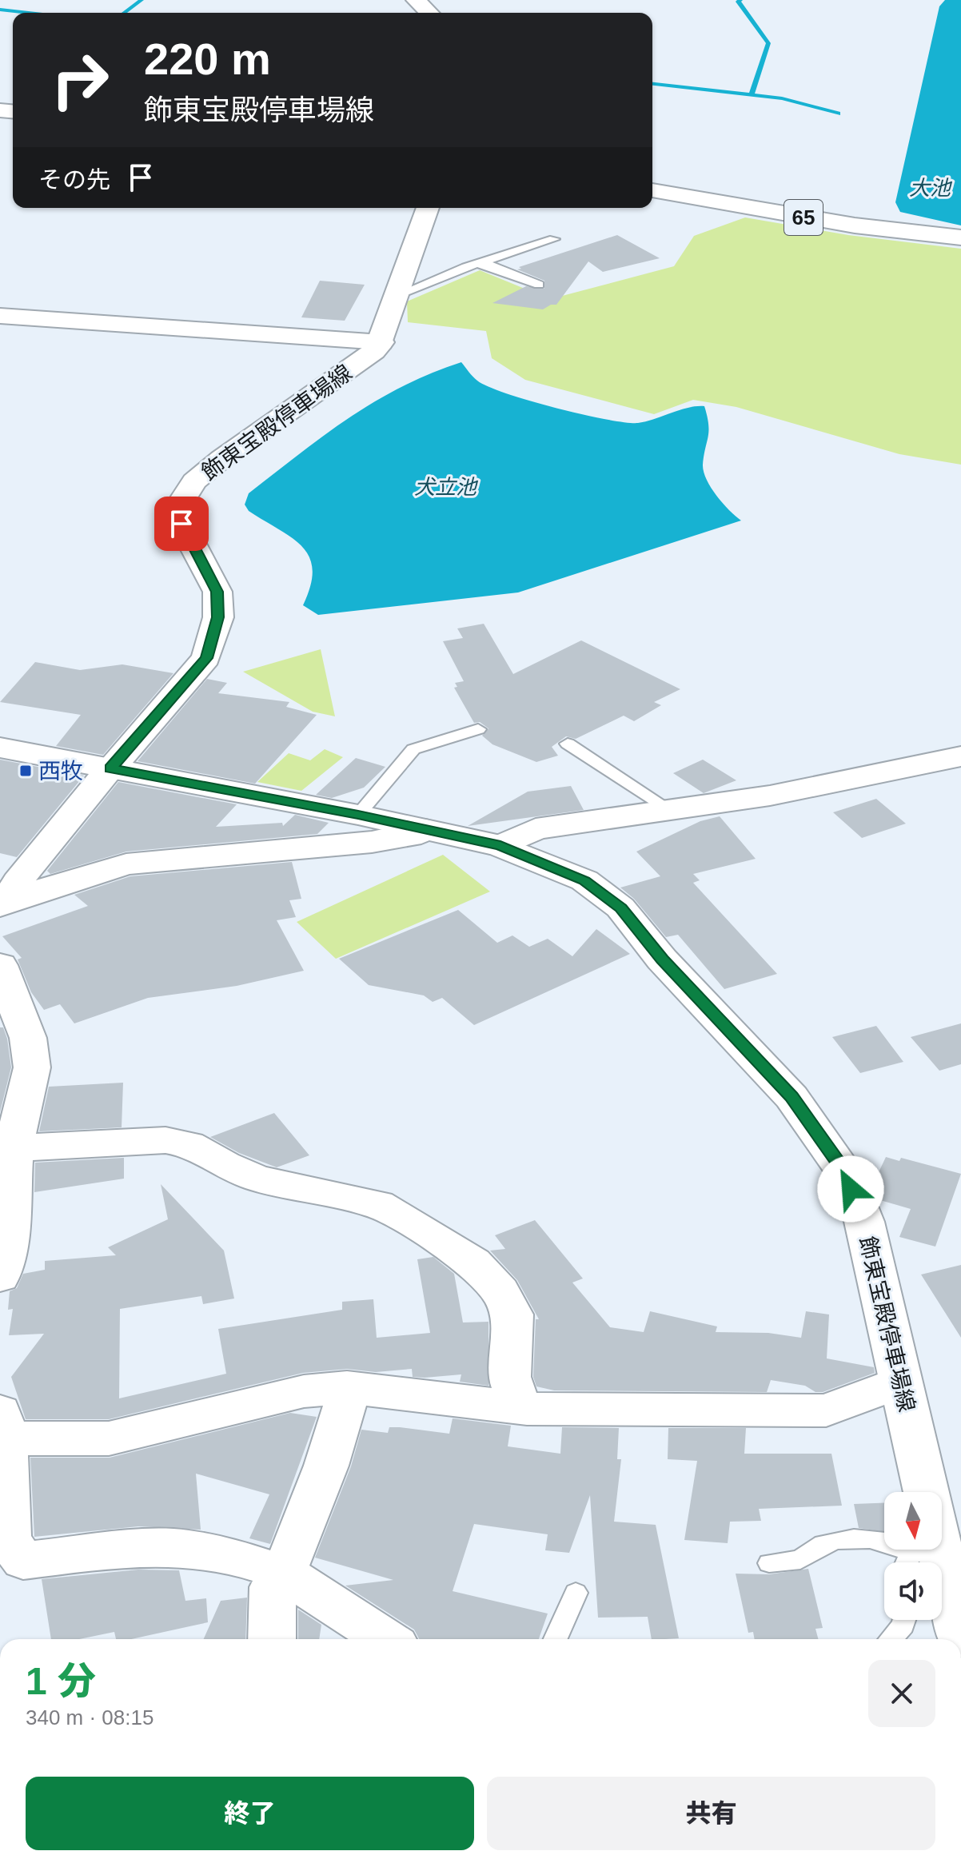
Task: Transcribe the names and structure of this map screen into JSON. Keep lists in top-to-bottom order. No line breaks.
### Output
{"streets":{"street":["65","飾東宝殿停車場線"]},"water":["大池","犬立池"],"places":{"transit":["西牧"]},"north":"bottom","page":{"turn":["220 m","飾東宝殿停車場線"],"then":"その先","heading":["1 分","340 m · 08:15"],"buttons":["終了","共有"]}}
